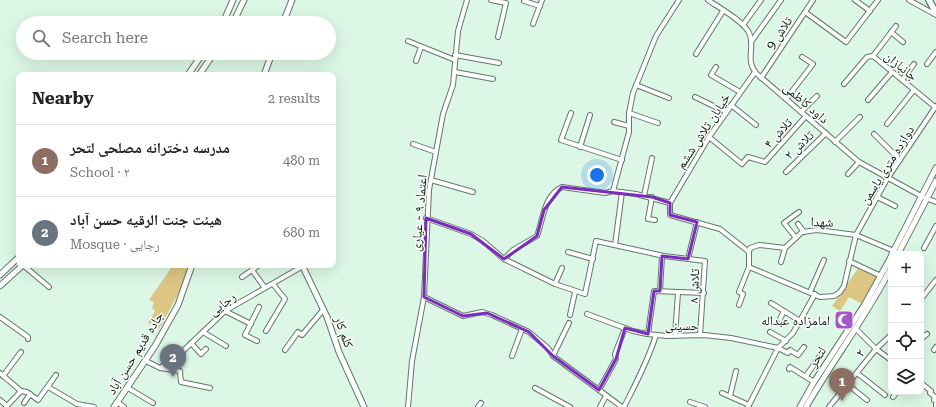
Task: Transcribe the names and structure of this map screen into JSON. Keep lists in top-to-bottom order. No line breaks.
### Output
{"streets":{"street":["تلاش 9","جانبازان","داود کاظمی","خیابان تلاش ششم","تلاش ۴","تلاش ۲","دوازده متری یاسمن","اعتماد ۹ - عیاری","شهدا","تلاش ۸","رجایی","حسینی","کلم کار","جاده قدیم حسن آباد","۲","لتحر"]},"crossings":[["تلاش 9","داود کاظمی"],["جانبازان","دوازده متری یاسمن"],["داود کاظمی","خیابان تلاش ششم"],["داود کاظمی","تلاش ۴"],["داود کاظمی","تلاش ۲"],["داود کاظمی","دوازده متری یاسمن"],["خیابان تلاش ششم","تلاش ۴"],["دوازده متری یاسمن","شهدا"],["تلاش ۸","حسینی"]],"places":{"mosque":["امامزاده عبداله"]},"page":{"search":"Search here","heading":["Nearby","2 results"],"list":[{"mark":"1","name":"مدرسه دخترانه مصلحی لتحر","note":"School · ۲","value":"480 m"},{"mark":"2","name":"هیئت جنت الرقیه حسن آباد","note":"Mosque · رجایی","value":"680 m"}],"map_buttons":["+","−"],"pins":["2","1"]}}
